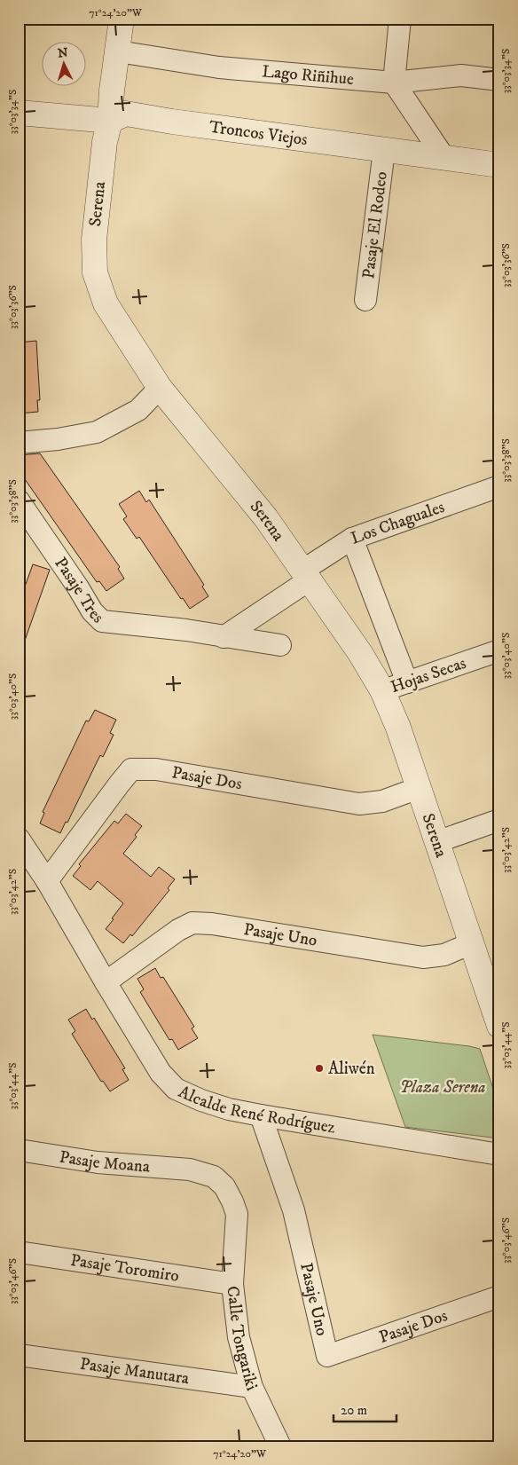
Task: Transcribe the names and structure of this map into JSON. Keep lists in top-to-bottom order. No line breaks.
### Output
{"streets":{"street":["Lago Riñihue","Troncos Viejos","Serena","Pasaje El Rodeo","Los Chaguales","Pasaje Tres","Hojas Secas","Pasaje Dos","Pasaje Uno","Alcalde René Rodríguez","Pasaje Moana","Pasaje Toromiro","Calle Tongariki","Pasaje Manutara"]},"crossings":[["Lago Riñihue","Serena"],["Troncos Viejos","Serena"],["Troncos Viejos","Pasaje El Rodeo"],["Serena","Los Chaguales"],["Serena","Hojas Secas"],["Serena","Pasaje Dos"],["Serena","Pasaje Uno"],["Pasaje Dos","Pasaje Uno"],["Pasaje Dos","Alcalde René Rodríguez"],["Pasaje Uno","Alcalde René Rodríguez"],["Pasaje Moana","Calle Tongariki"],["Pasaje Toromiro","Calle Tongariki"],["Calle Tongariki","Pasaje Manutara"]],"parks":["Plaza Serena"],"places":["Aliwén"],"scale_bar":"20 m","north":"top","coordinates":["71°24'20\"W","33°03'34\"S","33°03'36\"S","33°03'38\"S","33°03'40\"S","33°03'42\"S","33°03'44\"S","33°03'46\"S"]}
